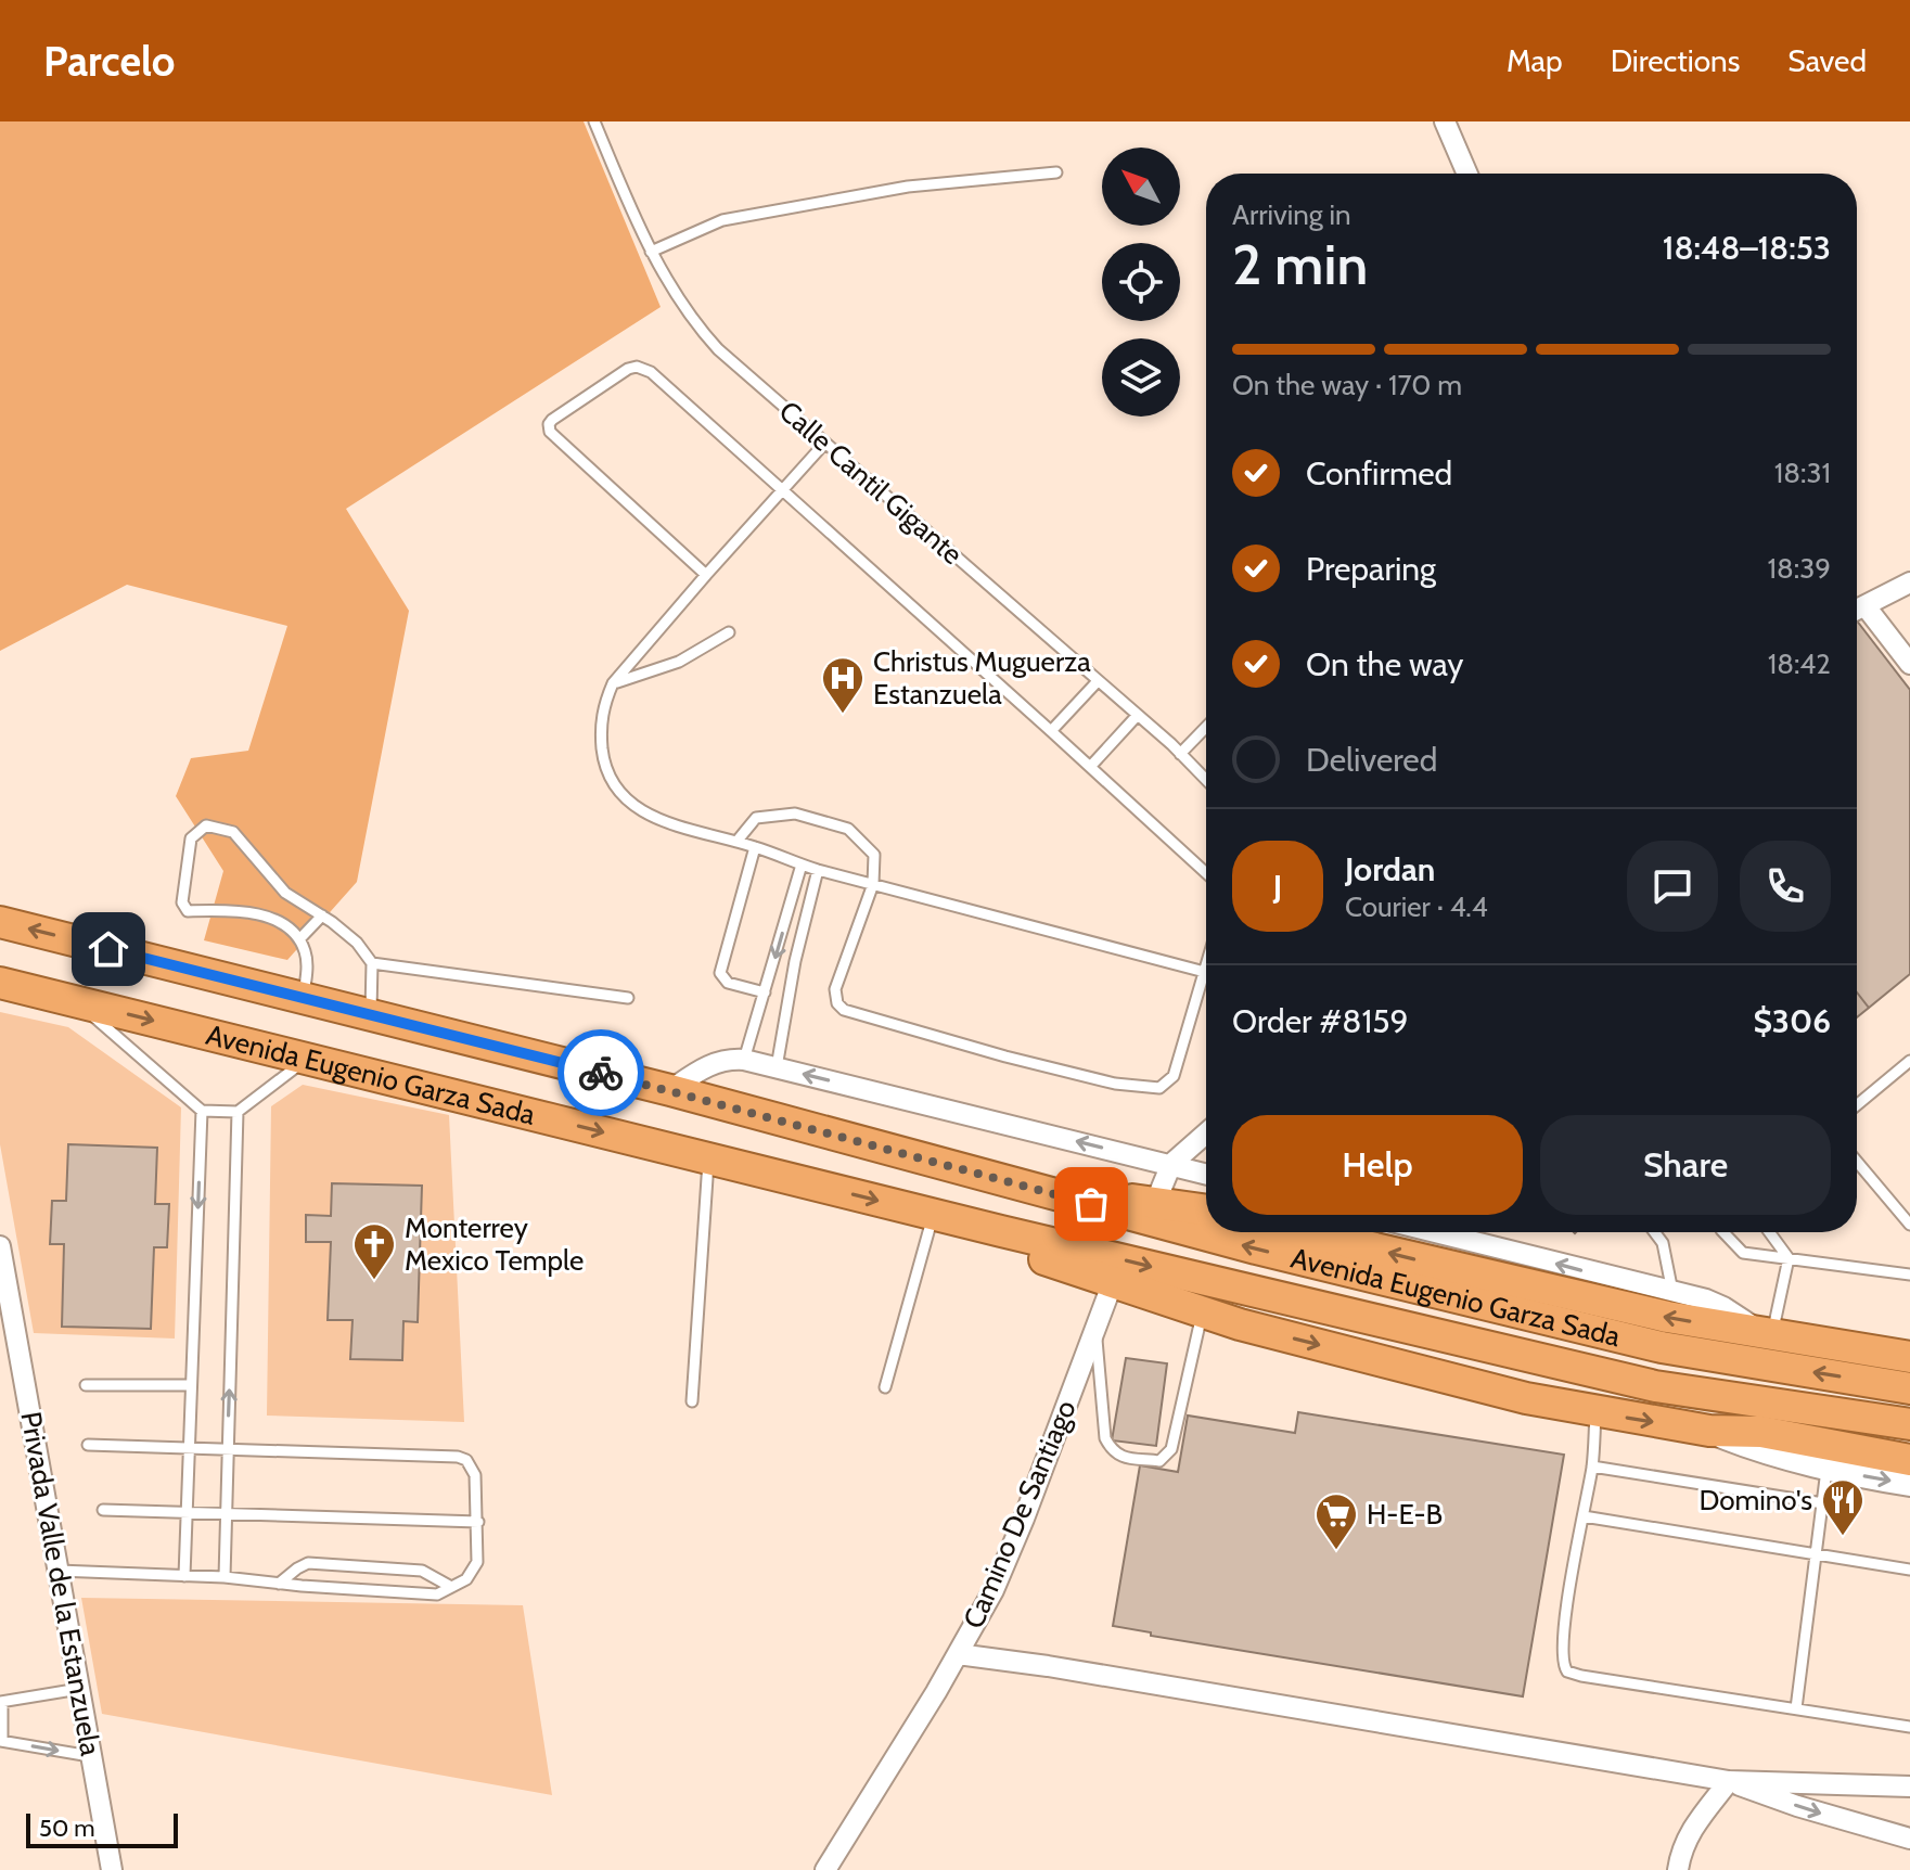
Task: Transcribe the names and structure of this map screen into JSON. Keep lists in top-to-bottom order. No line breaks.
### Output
{"streets":{"highway":["Avenida Eugenio Garza Sada"],"street":["Camino De Santiago","Privada Valle de la Estanzuela"],"lane":["Calle Cantil Gigante"]},"places":{"hospital":["Christus Muguerza Estanzuela"],"church":["Monterrey Mexico Temple"],"restaurant":["Domino's"],"supermarket":["H-E-B"]},"scale_bar":"50 m","north":"top left","page":{"header":"Parcelo","nav":["Map","Directions","Saved"],"heading":["2 min","Arriving in","18:48–18:53"],"panel":["Jordan","Courier · 4.4","Order #8159","$306"],"bar":"On the way · 170 m","list":[["Confirmed","18:31"],["Preparing","18:39"],["On the way","18:42"],"Delivered"],"round":"J","buttons":["Help","Share"],"scale":"50 m"}}
